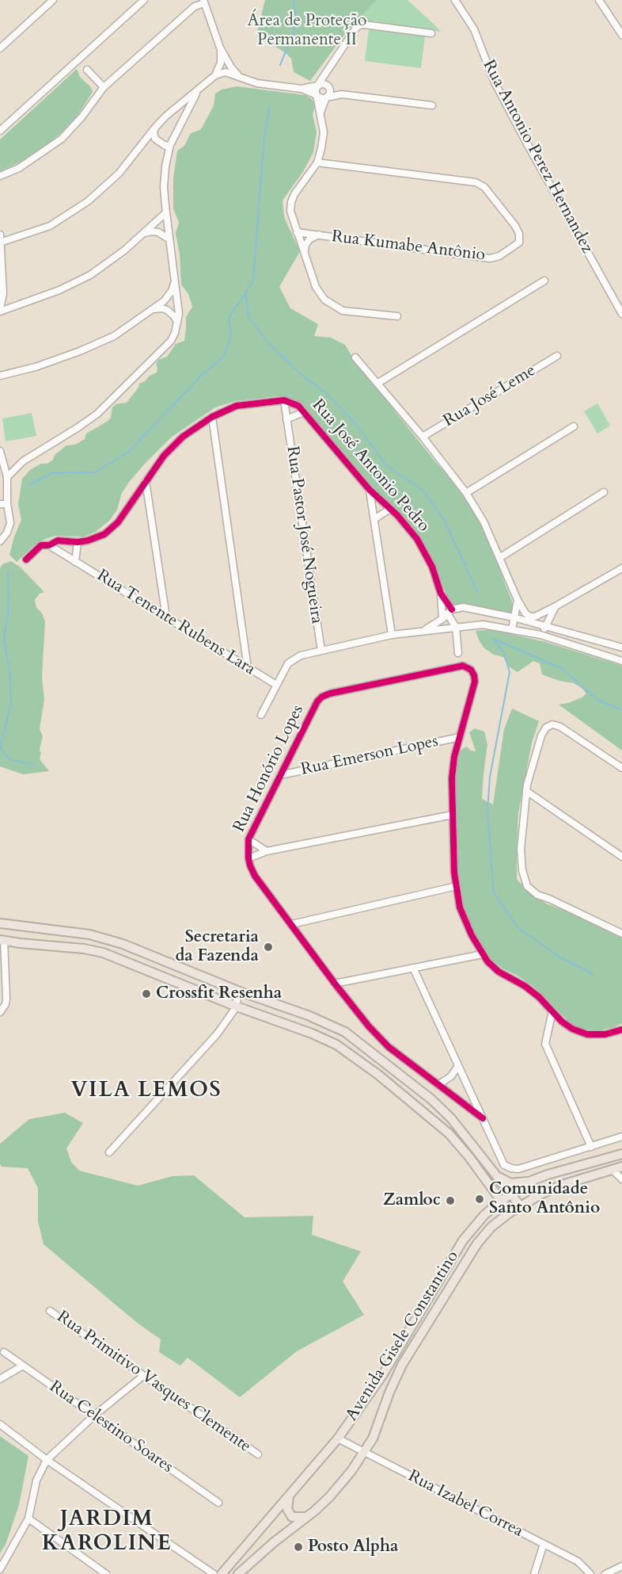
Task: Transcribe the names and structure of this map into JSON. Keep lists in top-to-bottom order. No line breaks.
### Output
{"streets":{"main road":["Avenida Gisele Constantino"],"street":["Rua Antonio Perez Hernandez","Rua Kumabe Antônio","Rua José Leme","Rua José Antonio Pedro","Rua Pastor José Nogueira","Rua Tenente Rubens Lara","Rua Emerson Lopes","Rua Honório Lopes","Rua Primitivo Vasques Clemente","Rua Celestino Soares","Rua Izabel Correa"]},"crossings":[["Rua José Antonio Pedro","Rua Pastor José Nogueira"],["Rua Emerson Lopes","Rua Honório Lopes"],["Avenida Gisele Constantino","Rua Izabel Correa"]],"districts":["VILA LEMOS","JARDIM KAROLINE"],"parks":["Área de Proteção Permanente II"],"places":["Secretaria da Fazenda","Crossfit Resenha","Comunidade Santo Antônio","Zamloc","Posto Alpha"]}
